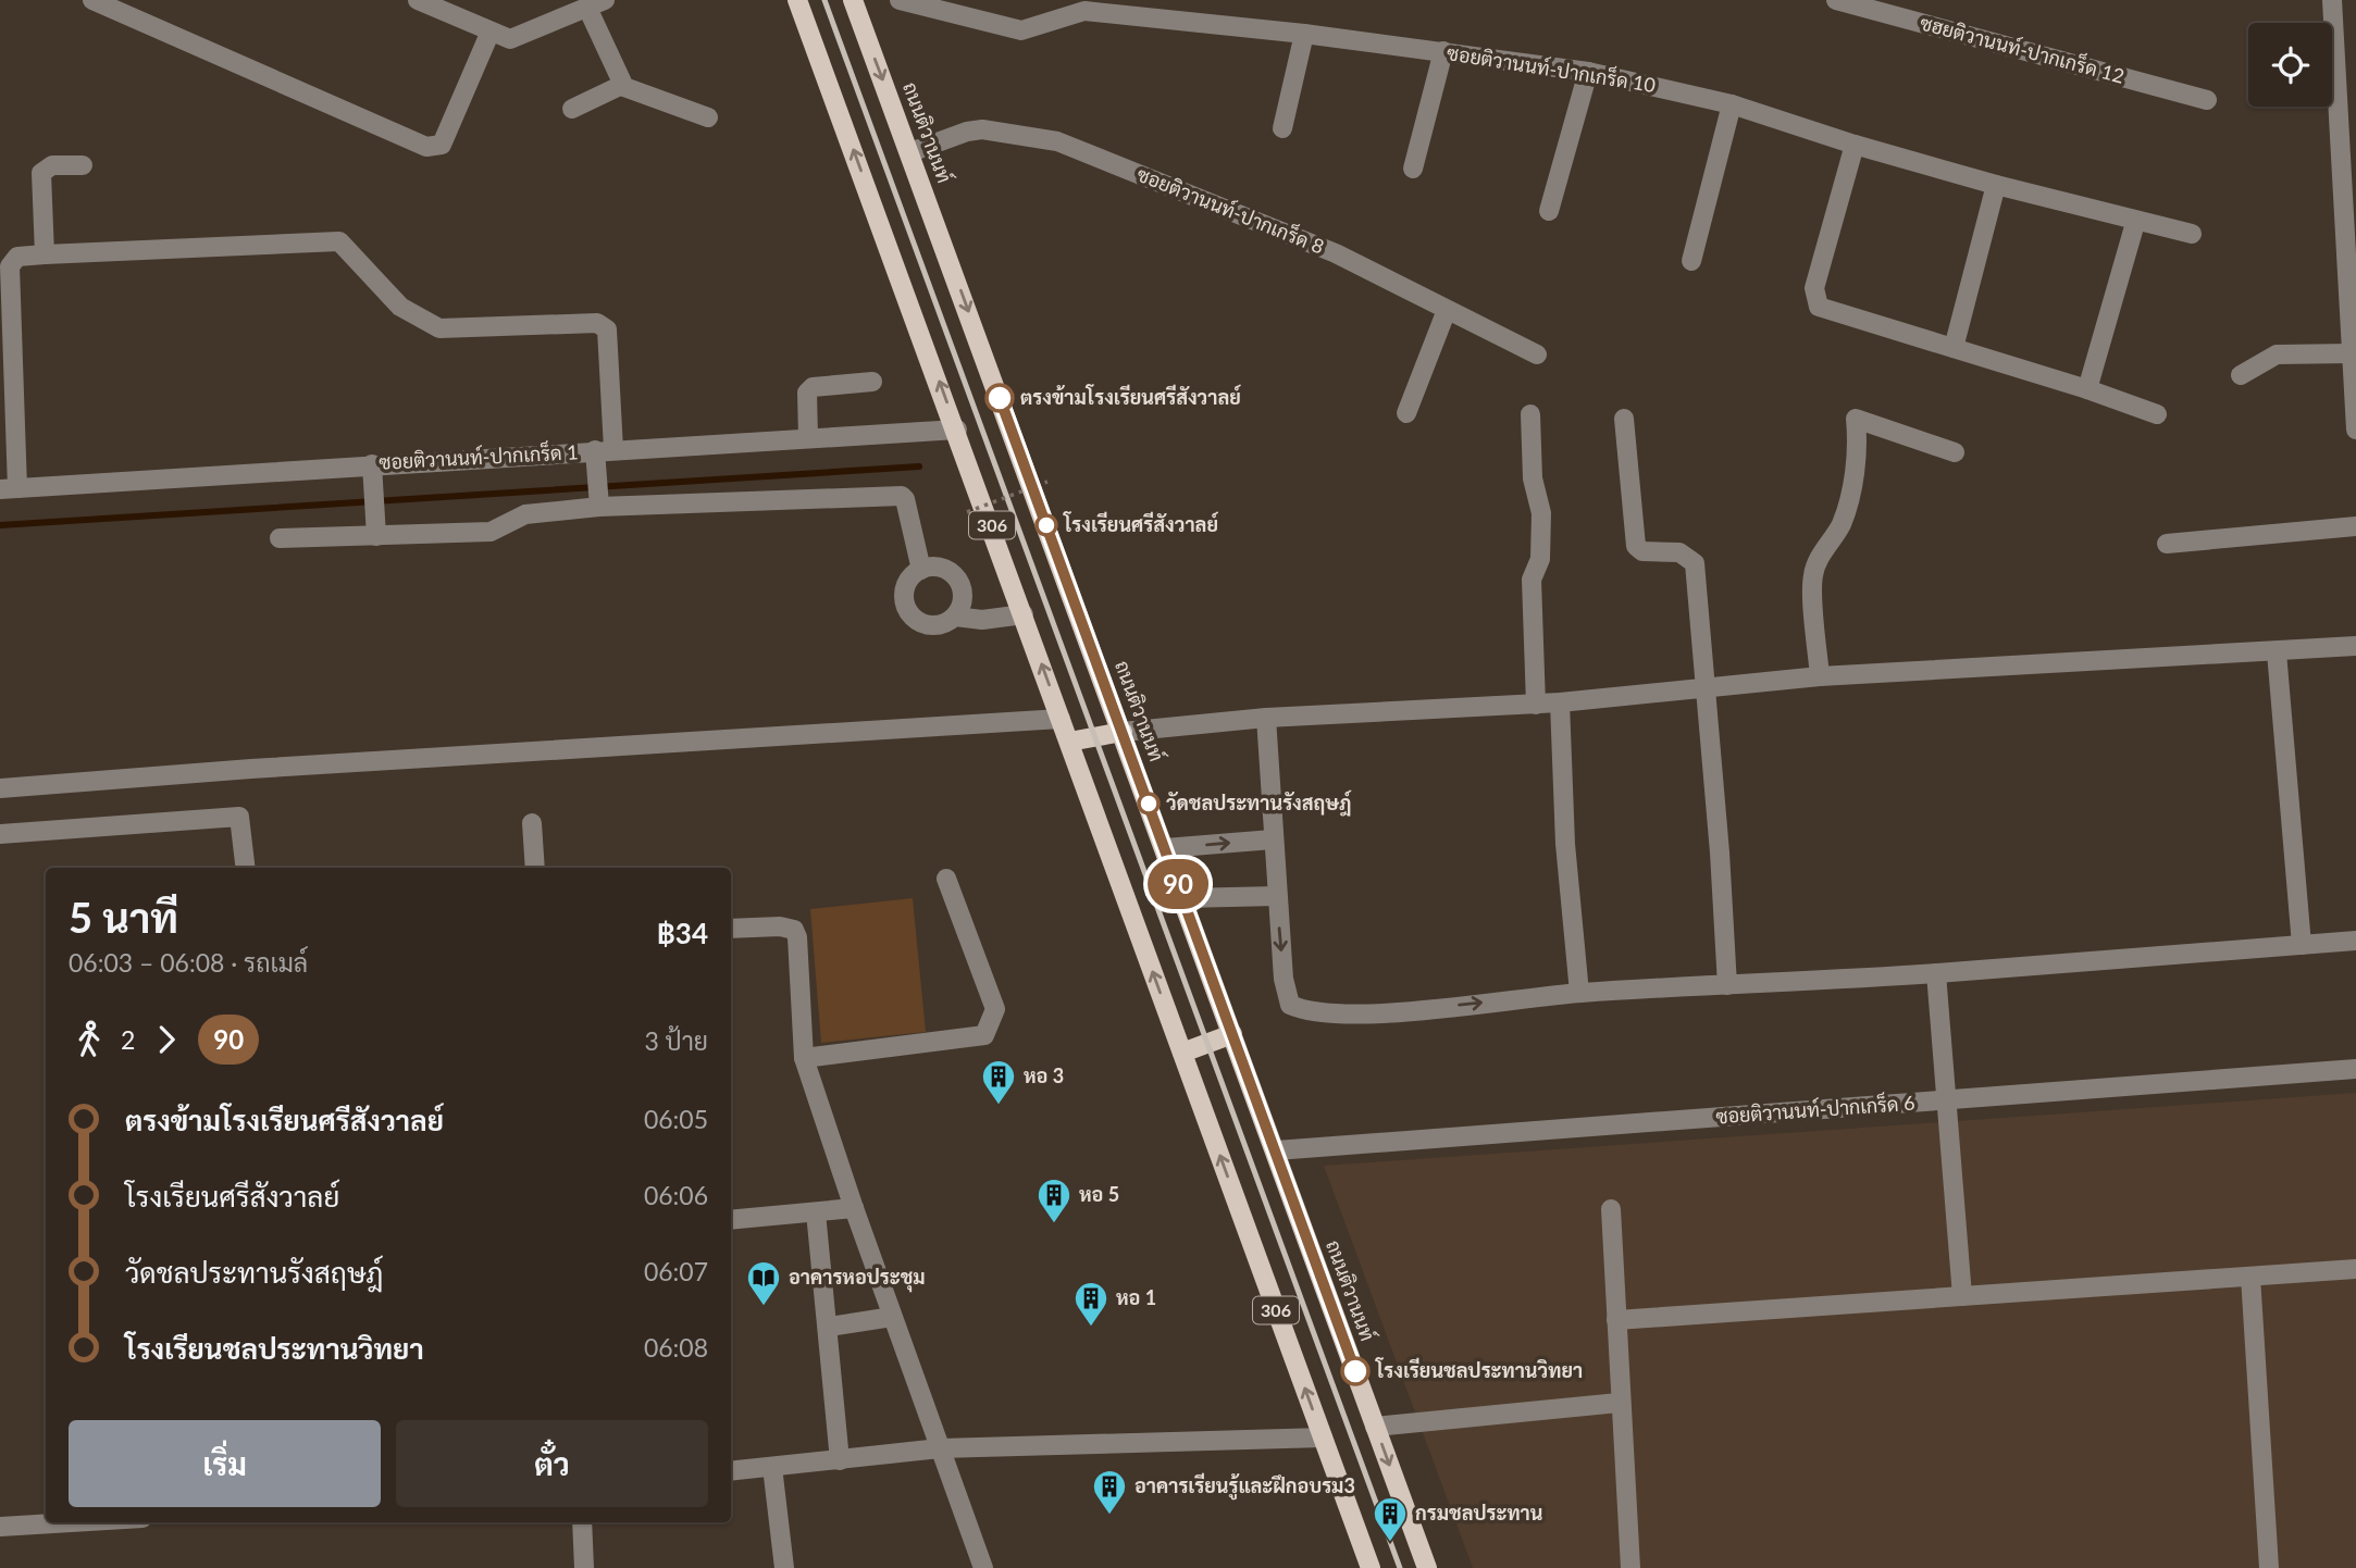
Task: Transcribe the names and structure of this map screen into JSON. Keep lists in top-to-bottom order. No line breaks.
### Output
{"streets":{"main road":["ถนนติวานนท์","306"],"street":["ซฮยติวานนท์-ปากเกร็ด 12","ซอยติวานนท์-ปากเกร็ด 10","ซอยติวานนท์-ปากเกร็ด 8","ซอยติวานนท์-ปากเกร็ด 1","ซอยติวานนท์-ปากเกร็ด 6"]},"crossings":[["ถนนติวานนท์","ซอยติวานนท์-ปากเกร็ด 8"],["ถนนติวานนท์","ซอยติวานนท์-ปากเกร็ด 6"],["ซอยติวานนท์-ปากเกร็ด 1","306"]],"places":{"other":["ตรงข้ามโรงเรียนศรีสังวาลย์","โรงเรียนศรีสังวาลย์","วัดชลประทานรังสฤษฎ์","โรงเรียนชลประทานวิทยา"],"building":["หอ 3","หอ 5","หอ 1","อาคารเรียนรู้และฝึกอบรม3","กรมชลประทาน"],"library":["อาคารหอประชุม"]},"lines":["bus line 90"],"page":{"on_map":"90","heading":["5 นาที","06:03 – 06:08 · รถเมล์","฿34"],"legs":["2","90","3 ป้าย"],"list":[{"name":"ตรงข้ามโรงเรียนศรีสังวาลย์","value":"06:05"},{"name":"โรงเรียนศรีสังวาลย์","value":"06:06"},{"name":"วัดชลประทานรังสฤษฎ์","value":"06:07"},{"name":"โรงเรียนชลประทานวิทยา","value":"06:08"}],"buttons":["เริ่ม","ตั๋ว"]}}
